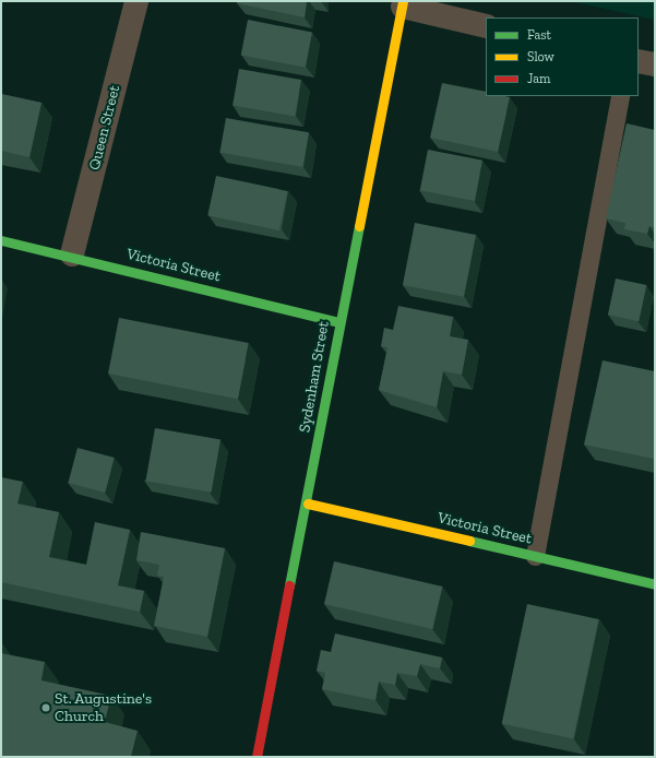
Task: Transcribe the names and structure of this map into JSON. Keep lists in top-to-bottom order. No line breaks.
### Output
{"streets":{"main road":["Victoria Street","Sydenham Street"],"street":["Queen Street"]},"crossings":[["Queen Street","Victoria Street"],["Victoria Street","Sydenham Street"]],"places":["St. Augustine's Church"],"legend":["Fast","Slow","Jam"]}
